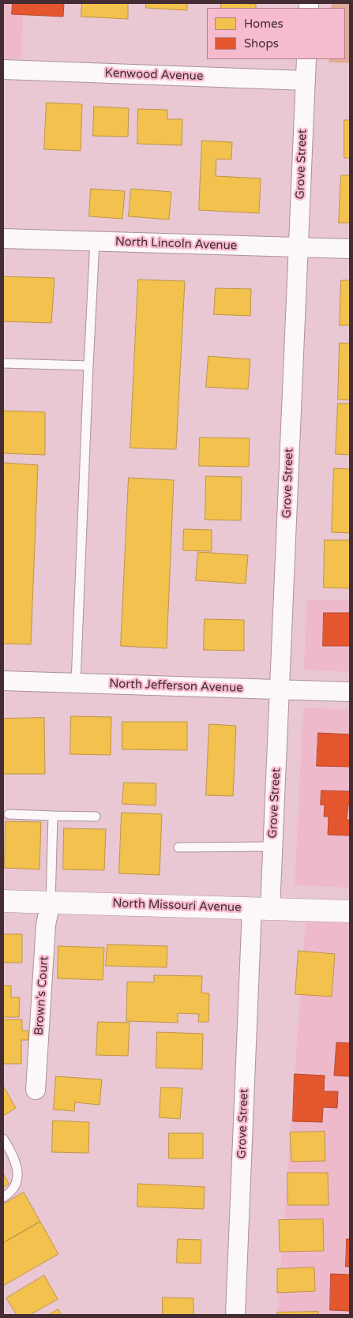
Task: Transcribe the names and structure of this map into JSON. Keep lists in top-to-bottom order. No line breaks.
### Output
{"streets":{"main road":["North Missouri Avenue"],"street":["Kenwood Avenue","Grove Street","North Lincoln Avenue","North Jefferson Avenue","Brown's Court"]},"crossings":[["Kenwood Avenue","Grove Street"],["Grove Street","North Lincoln Avenue"],["Grove Street","North Jefferson Avenue"],["Grove Street","North Missouri Avenue"],["North Missouri Avenue","Brown's Court"]],"legend":["Homes","Shops"]}
